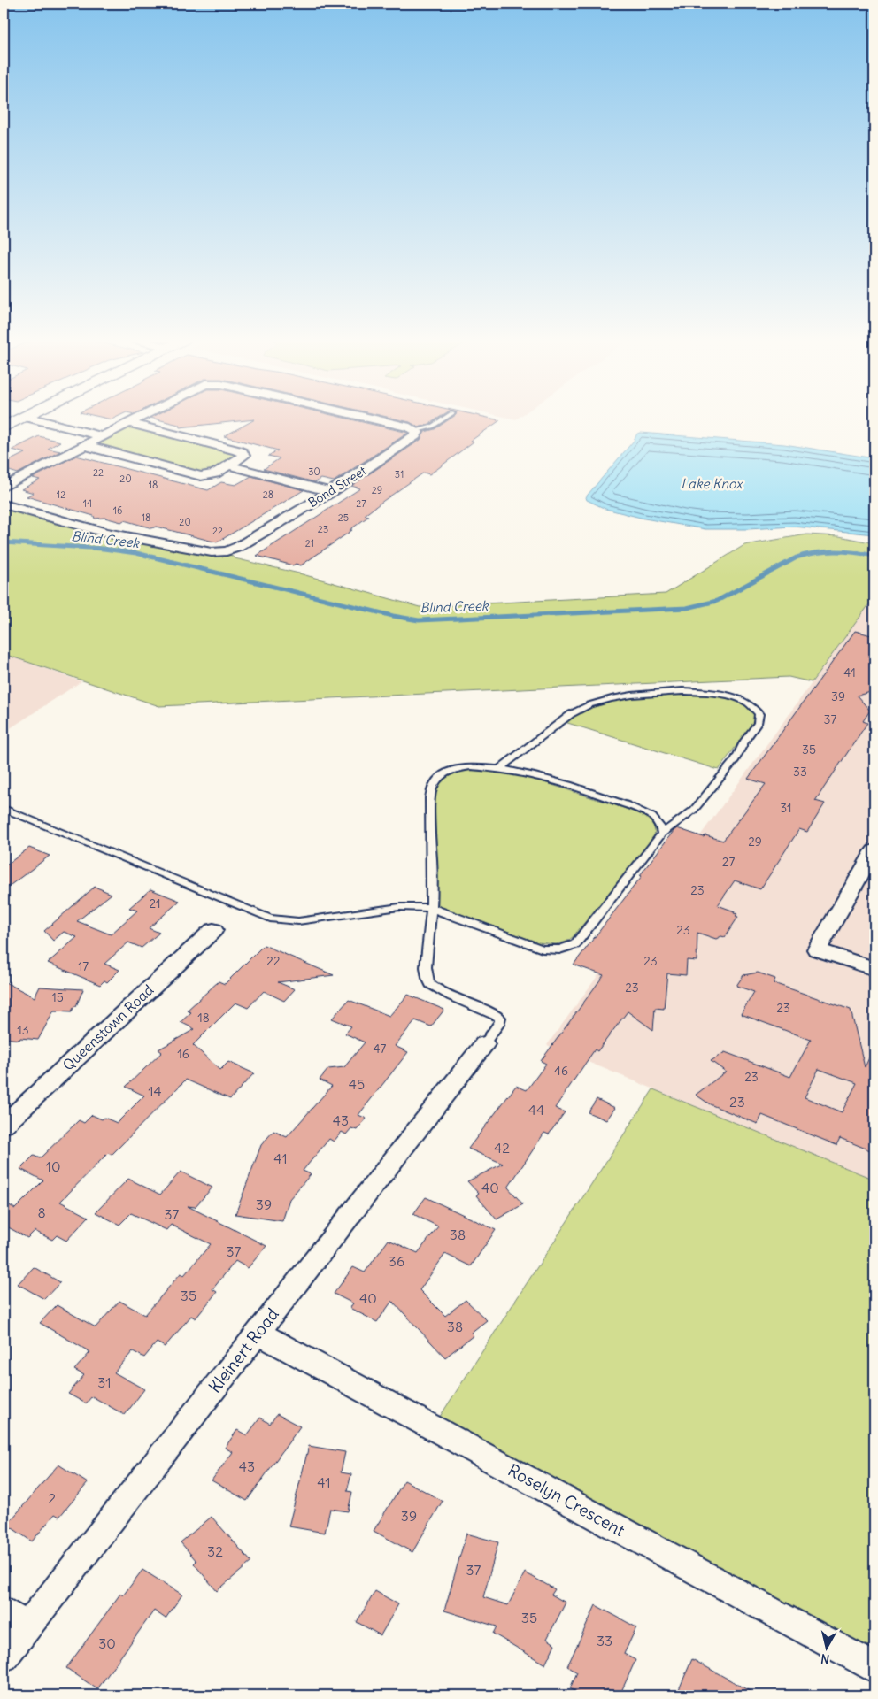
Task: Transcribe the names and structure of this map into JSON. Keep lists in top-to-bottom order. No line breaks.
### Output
{"streets":{"street":["Bond Street","Queenstown Road","Kleinert Road","Roselyn Crescent"]},"crossings":[["Kleinert Road","Roselyn Crescent"]],"water":["Lake Knox","Blind Creek"],"house_numbers":["30","22","31","20","18","29","12","28","14","27","16","18","25","20","23","22","21","41","39","37","35","33","31","29","27","23","21","23","22","23","17","23","15","23","18","13","47","16","46","23","45","14","23","44","43","42","41","10","40","39","8","37","38","37","36","35","40","38","31","43","41","2","39","32","37","35","33","30"],"north":"bottom"}
